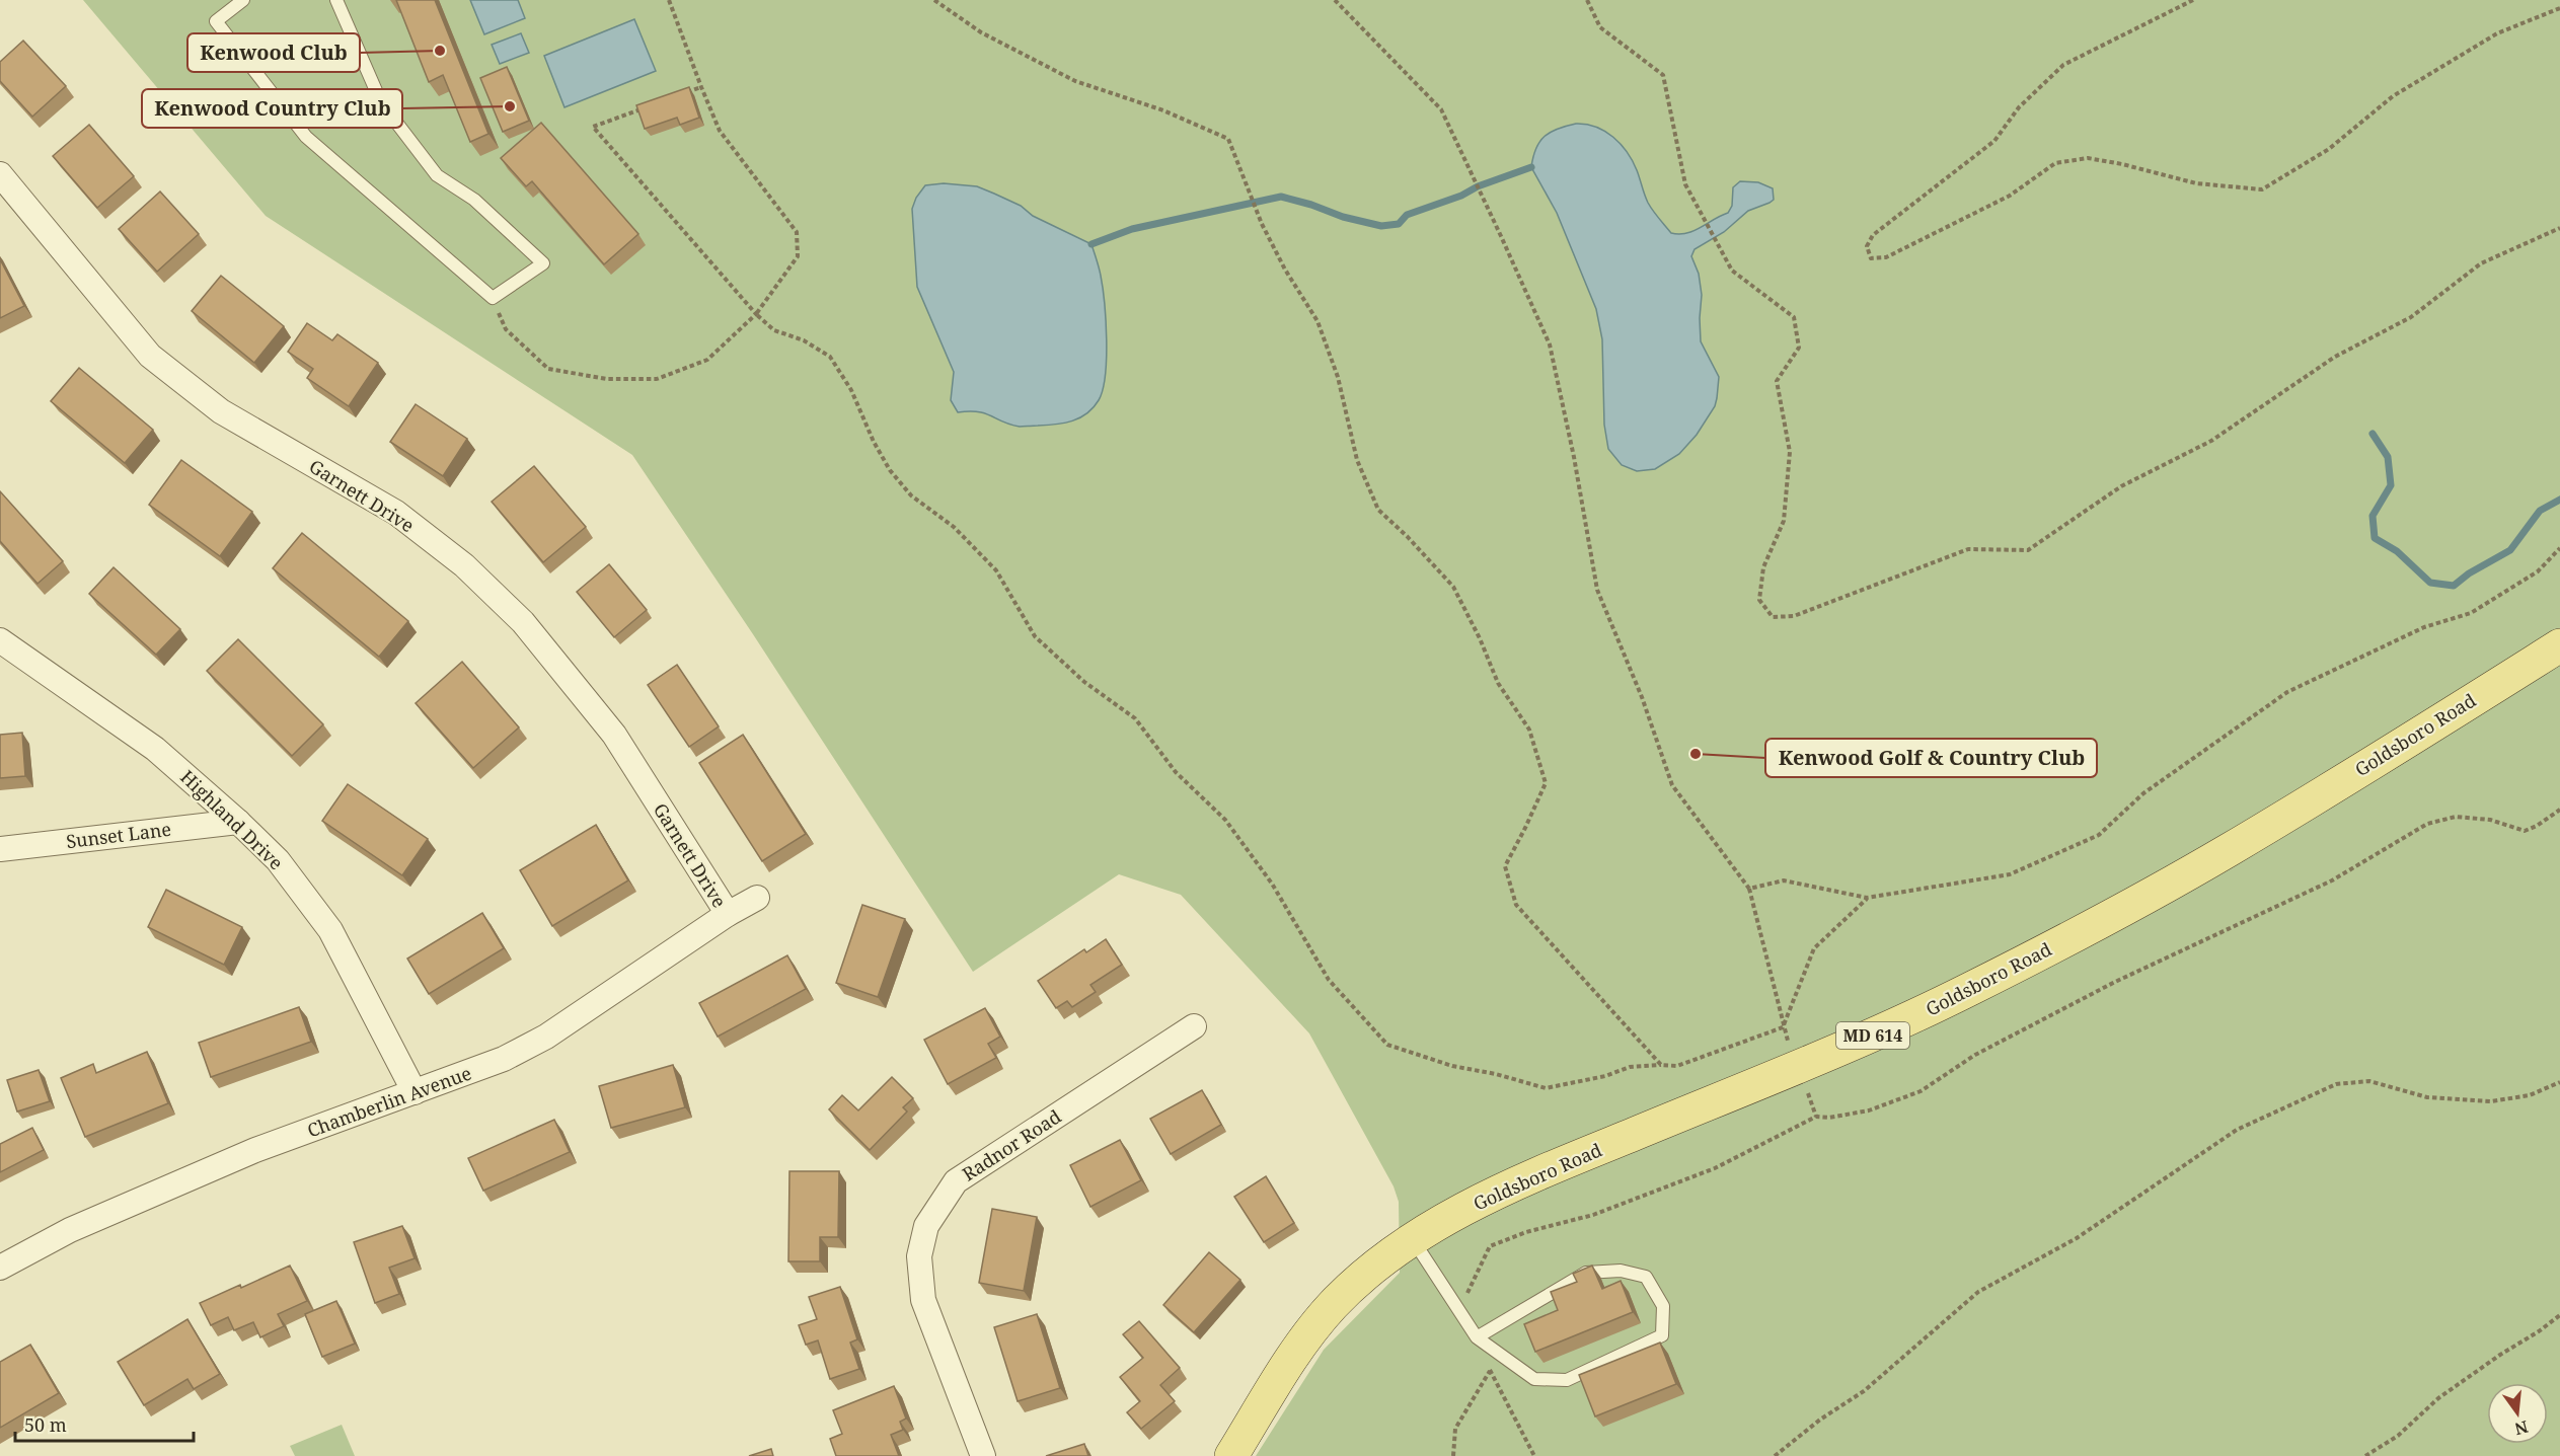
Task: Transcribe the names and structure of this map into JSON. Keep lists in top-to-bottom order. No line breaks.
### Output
{"streets":{"main road":["Goldsboro Road","MD 614"],"street":["Garnett Drive","Highland Drive","Sunset Lane","Chamberlin Avenue","Radnor Road"]},"crossings":[["Garnett Drive","Chamberlin Avenue"],["Highland Drive","Sunset Lane"],["Highland Drive","Chamberlin Avenue"]],"places":["Kenwood Club","Kenwood Country Club","Kenwood Golf & Country Club"],"scale_bar":"50 m","north":"bottom"}
